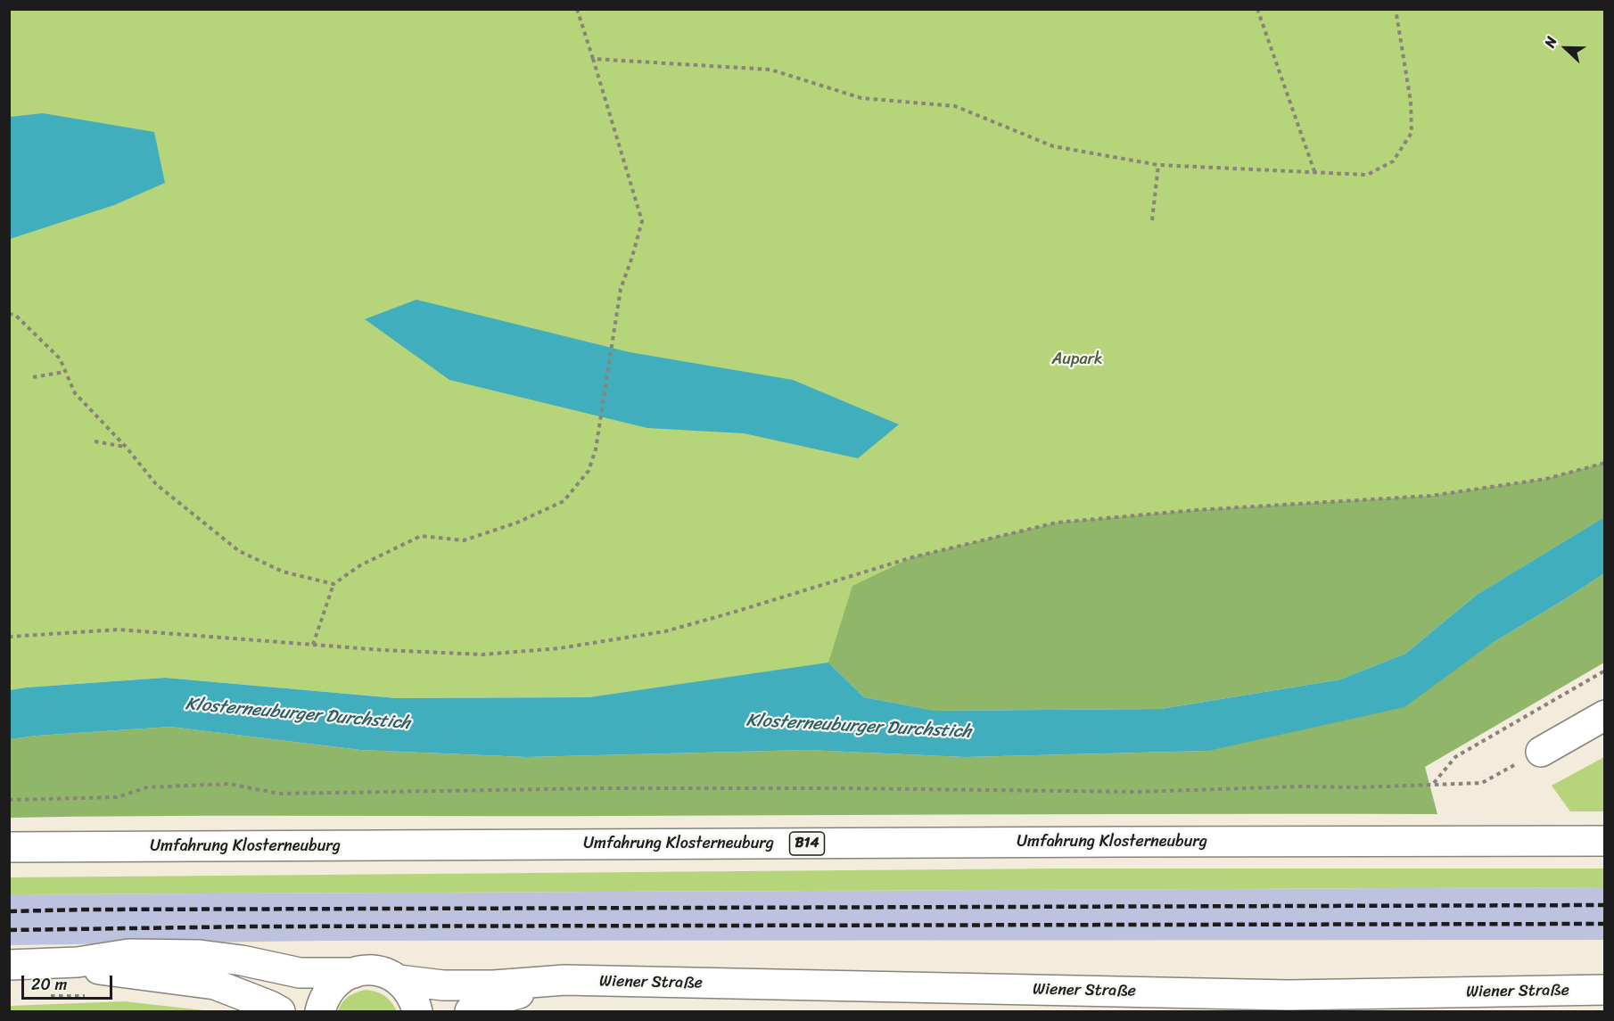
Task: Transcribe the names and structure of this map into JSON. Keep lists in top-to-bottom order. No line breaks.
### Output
{"streets":{"street":["Umfahrung Klosterneuburg","B14","Wiener Straße"]},"water":["Klosterneuburger Durchstich"],"parks":["Aupark"],"scale_bar":"20 m","north":"left"}
